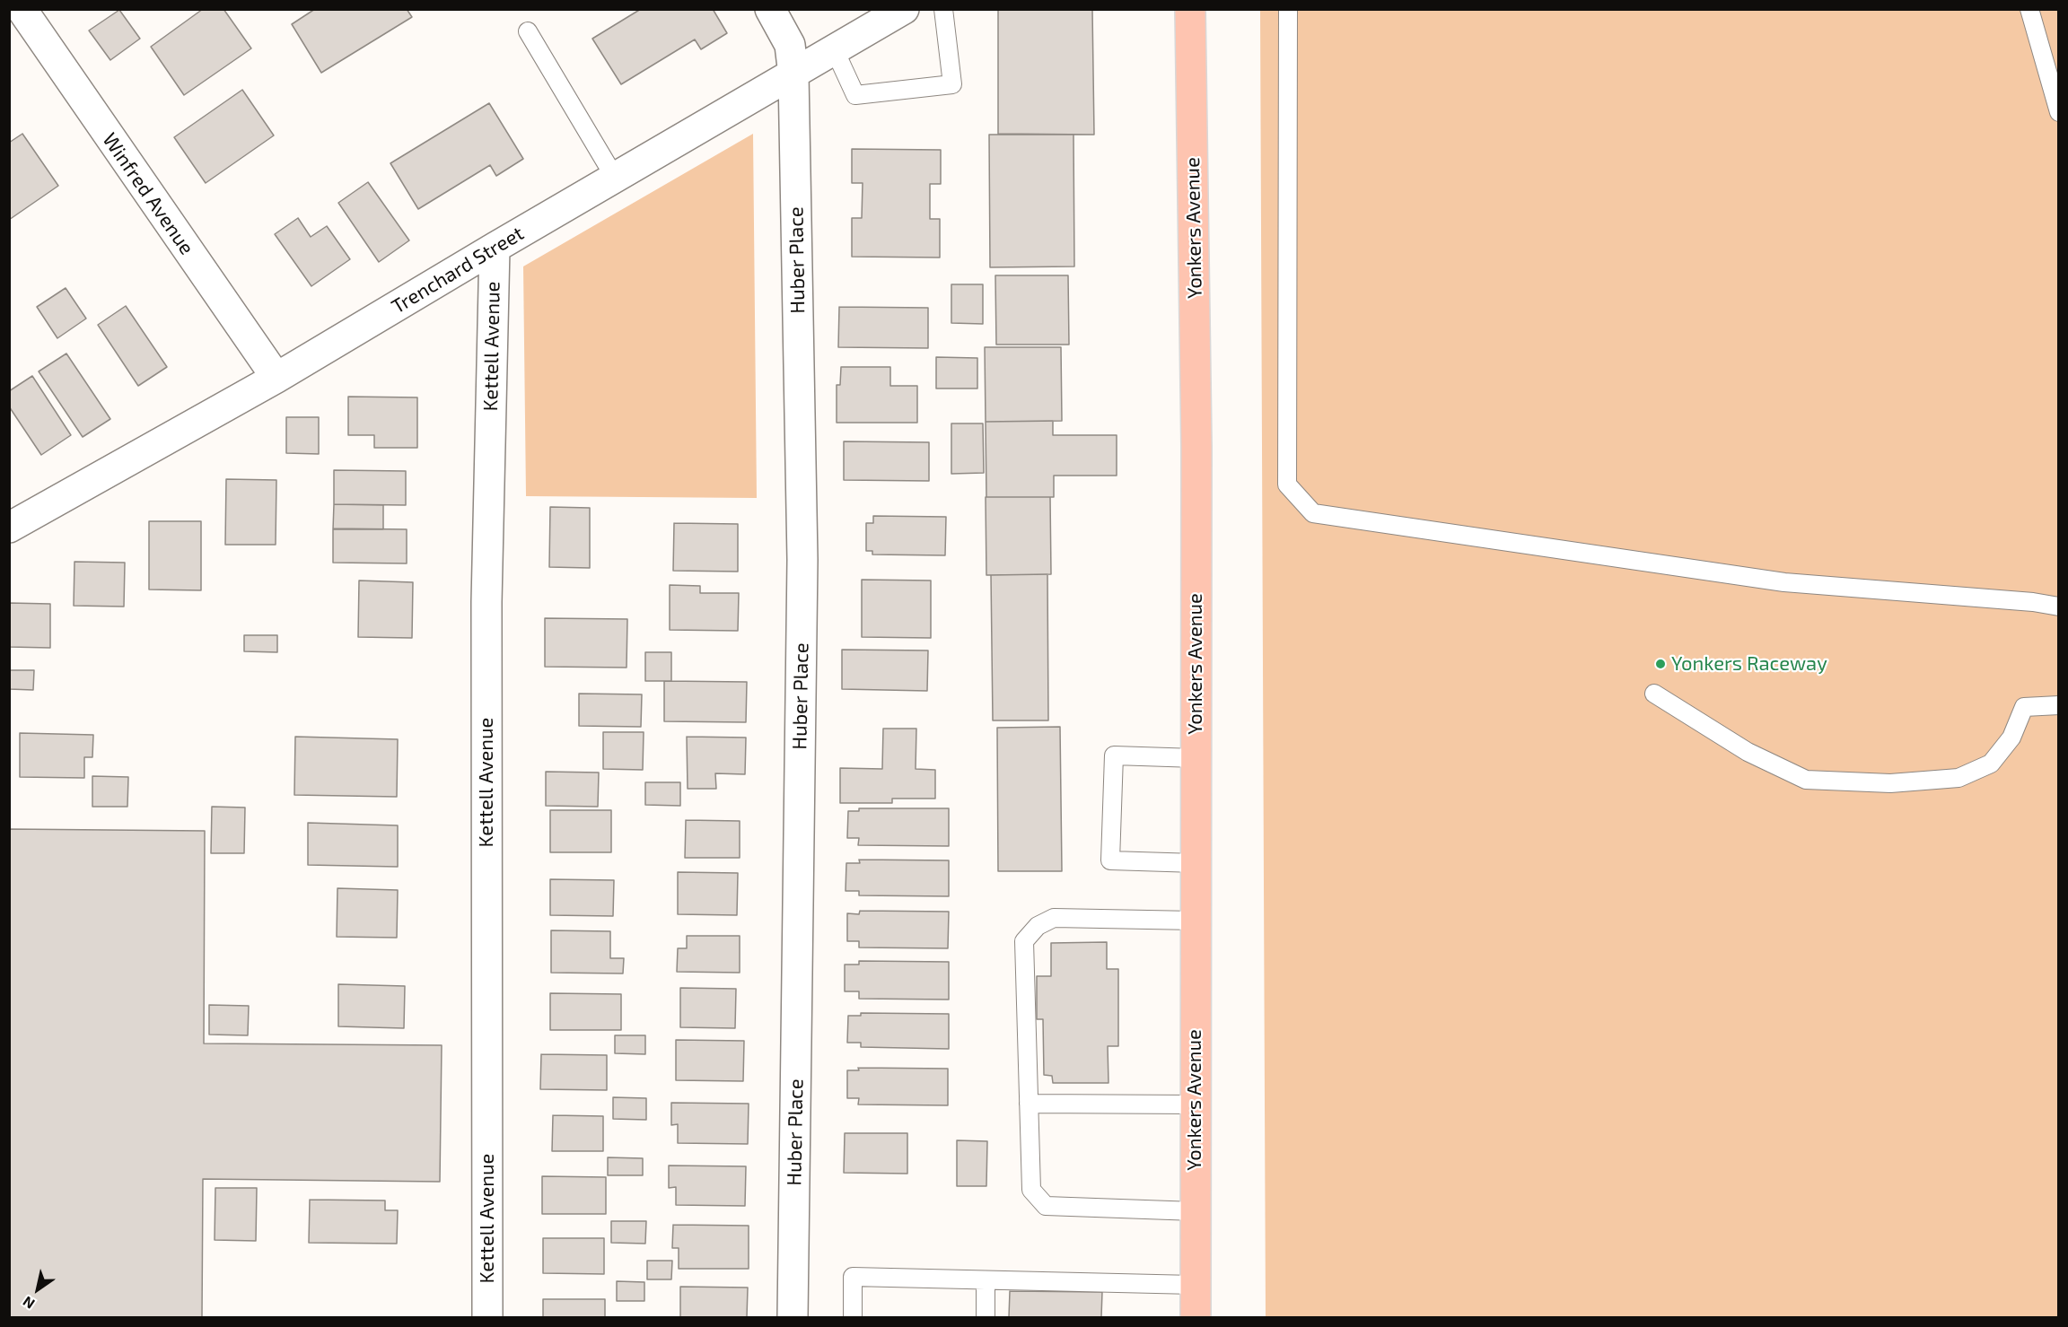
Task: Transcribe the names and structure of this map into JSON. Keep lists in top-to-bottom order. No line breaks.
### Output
{"streets":{"main road":["Yonkers Avenue"],"street":["Winfred Avenue","Huber Place","Trenchard Street","Kettell Avenue"]},"crossings":[["Winfred Avenue","Trenchard Street"],["Huber Place","Trenchard Street"],["Trenchard Street","Kettell Avenue"]],"places":["Yonkers Raceway"],"north":"bottom left"}
